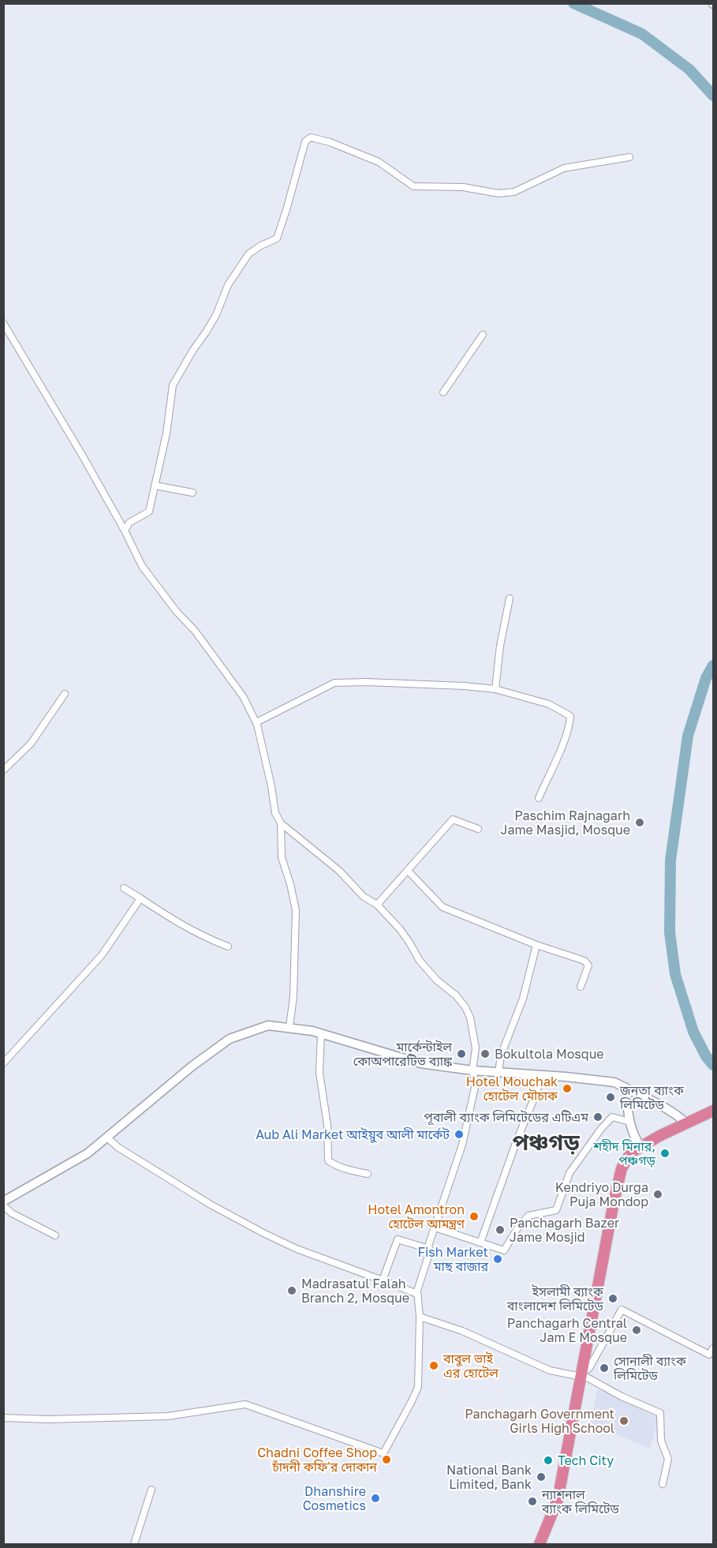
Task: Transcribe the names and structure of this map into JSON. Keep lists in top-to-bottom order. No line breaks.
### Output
{"districts":["পঞ্চগড়"],"places":["Paschim Rajnagarh Jame Masjid, Mosque","মার্কেন্টাইল কোঅপারেটিভ ব্যাঙ্ক","Bokultola Mosque","Hotel Mouchak হোটেল মৌচাক","জনতা ব্যাংক লিমিটেড","পূবালী ব্যাংক লিমিটেডের এটিএম","Aub Ali Market আইয়ুব আলী মার্কেট","শহীদ মিনার, পঞ্চগড়","Kendriyo Durga Puja Mondop","Hotel Amontron হোটেল আমন্ত্রণ","Panchagarh Bazer Jame Mosjid","Fish Market মাছ বাজার","Madrasatul Falah Branch 2, Mosque","ইসলামী ব্যাংক বাংলাদেশ লিমিটেড","Panchagarh Central Jam E Mosque","বাবুল ভাই এর হোটেল","সোনালী ব্যাংক লিমিটেড","Panchagarh Government Girls High School","Chadni Coffee Shop চাঁদনী কফি'র দোকান","Tech City","National Bank Limited, Bank","Dhanshire Cosmetics","ন্যাশনাল ব্যাংক লিমিটেড"]}
